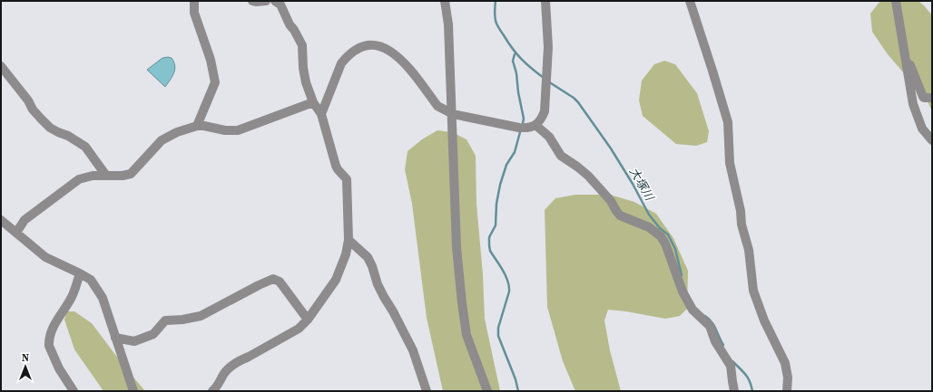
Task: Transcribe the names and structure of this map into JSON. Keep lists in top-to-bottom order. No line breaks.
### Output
{"water":["大塚川"],"north":"top"}
